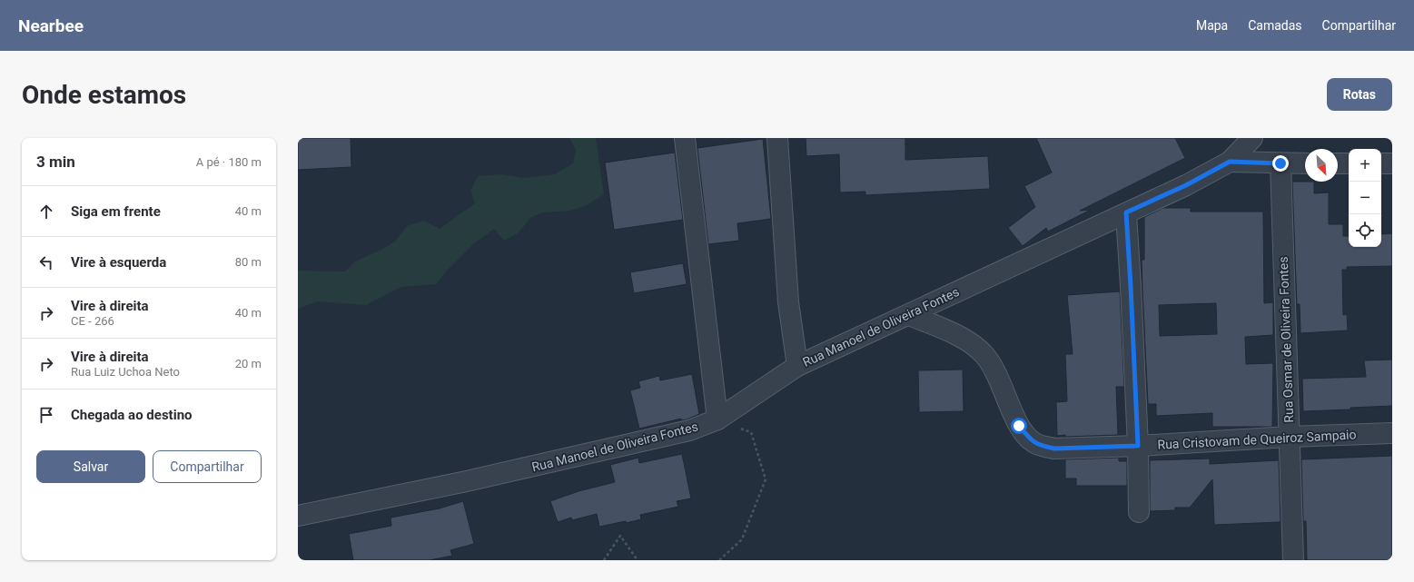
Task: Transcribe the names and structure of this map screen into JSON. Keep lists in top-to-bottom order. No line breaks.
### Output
{"streets":{"street":["Rua Manoel de Oliveira Fontes","Rua Osmar de Oliveira Fontes","Rua Cristovam de Queiroz Sampaio"]},"crossings":[["Rua Manoel de Oliveira Fontes","Rua Cristovam de Queiroz Sampaio"],["Rua Osmar de Oliveira Fontes","Rua Cristovam de Queiroz Sampaio"]],"north":"bottom right","page":{"header":"Nearbee","nav":["Mapa","Camadas","Compartilhar"],"buttons":["Rotas",["Salvar","Compartilhar"]],"title":"Onde estamos","heading":["3 min","A pé · 180 m"],"map_buttons":["+","−"],"list":[["Siga em frente","40 m"],["Vire à esquerda","80 m"],["Vire à direita","CE - 266","40 m"],["Vire à direita","Rua Luiz Uchoa Neto","20 m"],"Chegada ao destino"]}}
